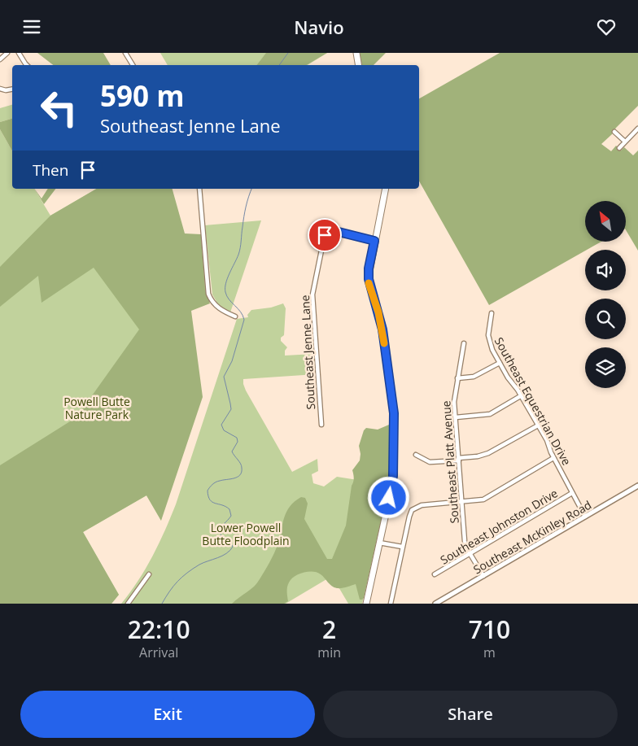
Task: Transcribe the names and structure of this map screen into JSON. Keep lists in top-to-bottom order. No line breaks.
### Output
{"streets":{"street":["Southeast Jenne Lane","Southeast Equestrian Drive","Southeast Platt Avenue","Southeast Johnston Drive","Southeast McKinley Road"]},"crossings":[["Southeast Equestrian Drive","Southeast Johnston Drive"],["Southeast Equestrian Drive","Southeast McKinley Road"],["Southeast Platt Avenue","Southeast Johnston Drive"],["Southeast Platt Avenue","Southeast McKinley Road"]],"parks":["Powell Butte Nature Park","Lower Powell Butte Floodplain"],"north":"top left","page":{"header":"Navio","turn":["590 m","Southeast Jenne Lane"],"then":"Then","eta":["22:10","Arrival","2","min","710","m"],"buttons":["Exit","Share"]}}
